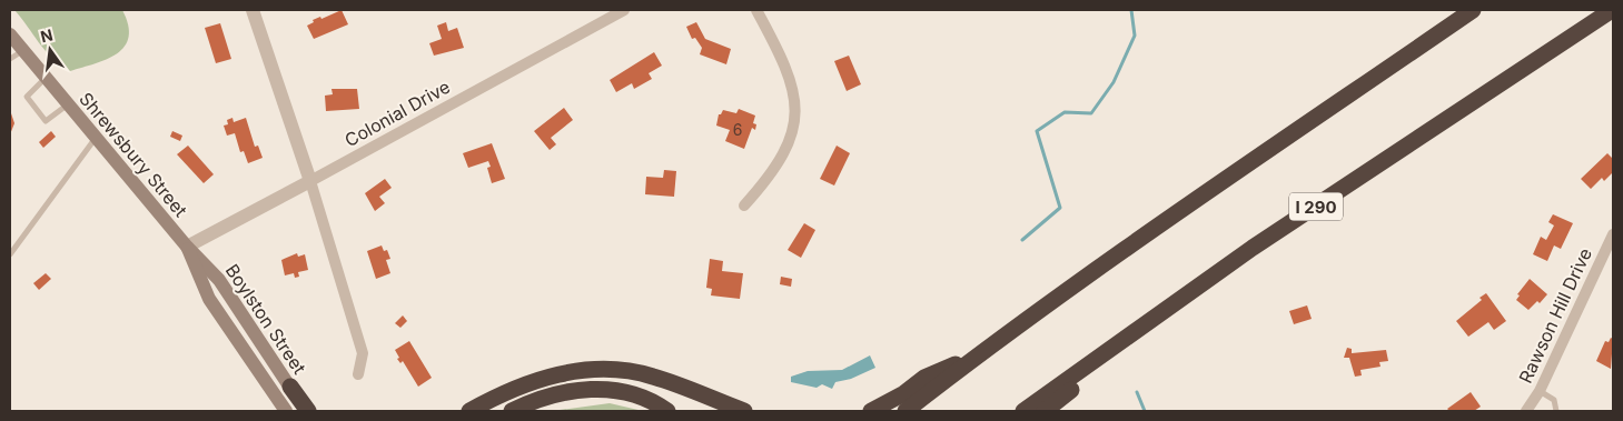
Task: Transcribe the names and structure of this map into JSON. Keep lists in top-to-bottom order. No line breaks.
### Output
{"streets":{"highway":["I 290"],"main road":["Shrewsbury Street","Boylston Street"],"street":["Colonial Drive","Rawson Hill Drive"]},"crossings":[["Colonial Drive","Shrewsbury Street"],["Colonial Drive","Boylston Street"],["Shrewsbury Street","Boylston Street"]],"house_numbers":["6"],"north":"top"}
